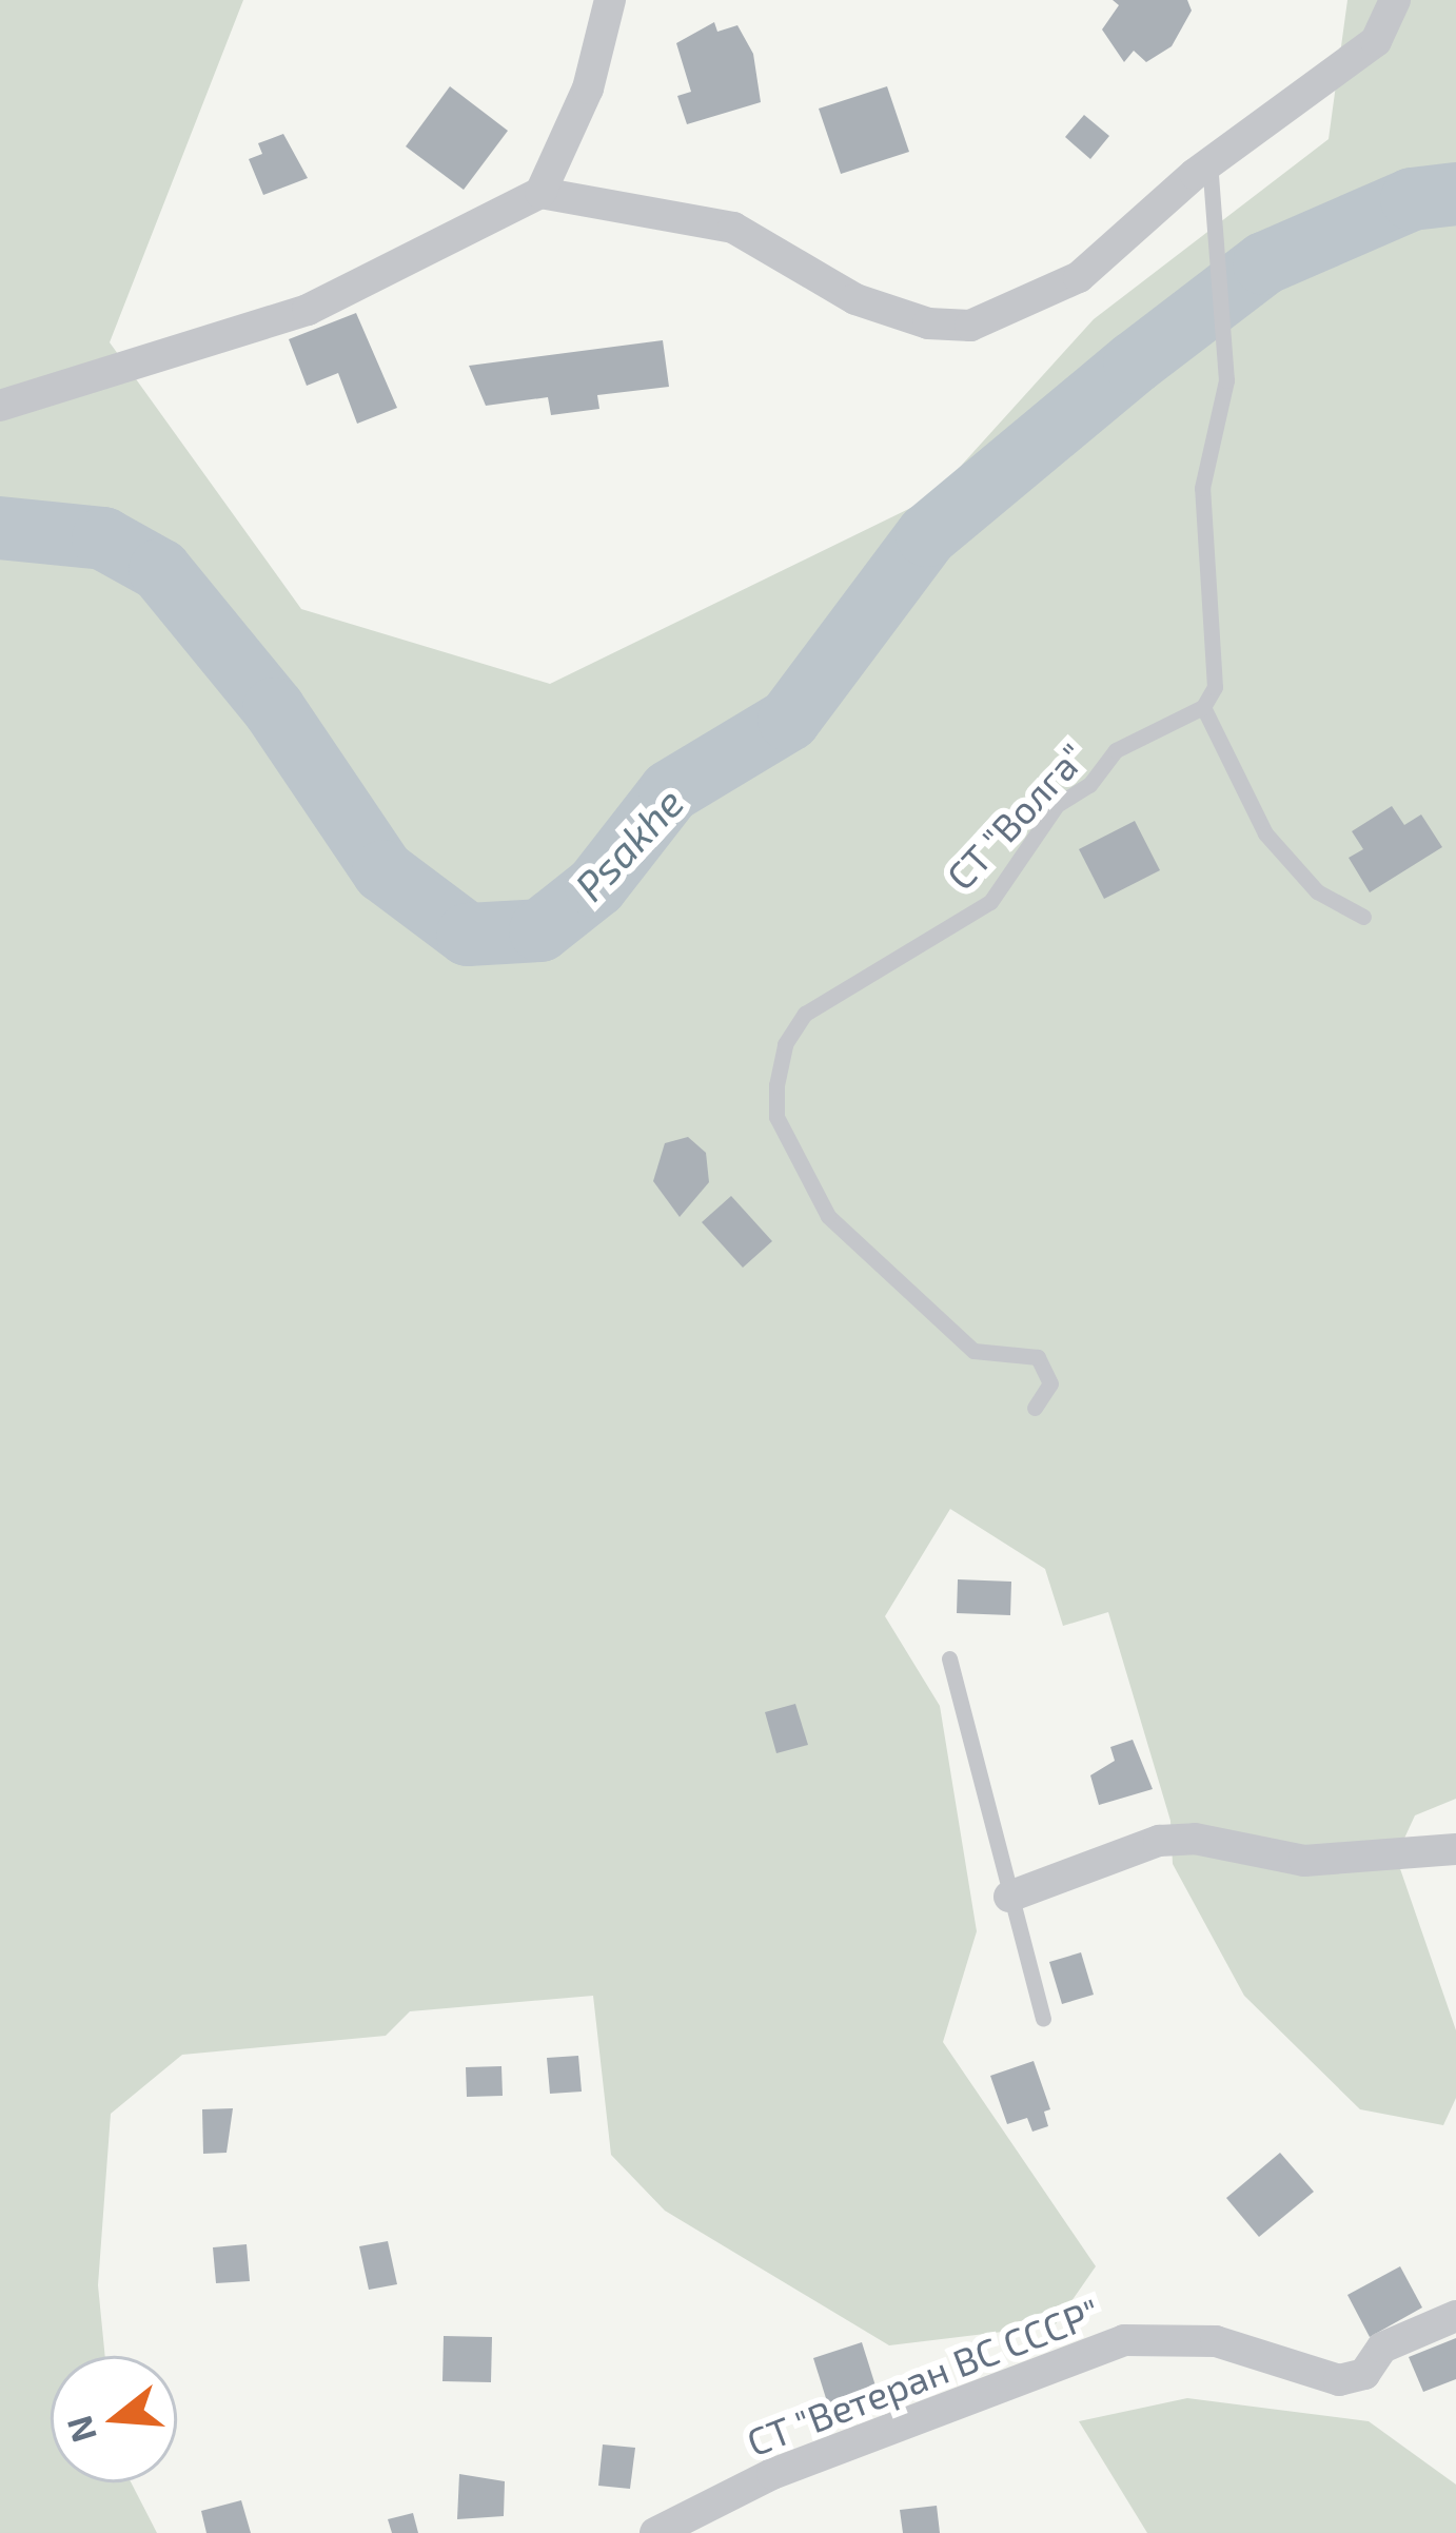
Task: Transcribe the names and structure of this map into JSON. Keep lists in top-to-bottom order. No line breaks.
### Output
{"streets":{"street":["СТ \"Ветеран ВС СССР\""],"lane":["СТ \"Волга\""]},"water":["Psakhe"],"north":"left"}
